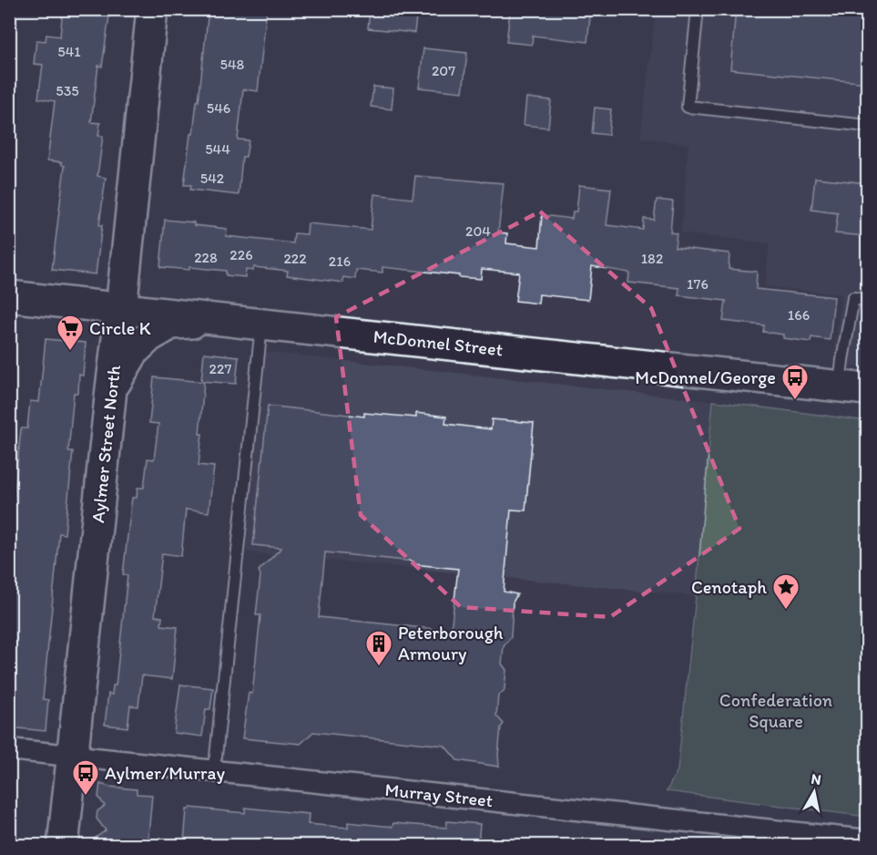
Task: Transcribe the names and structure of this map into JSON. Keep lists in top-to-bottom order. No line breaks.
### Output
{"streets":{"street":["McDonnel Street","Aylmer Street North","Murray Street"]},"crossings":[["McDonnel Street","Aylmer Street North"],["Aylmer Street North","Murray Street"]],"parks":["Confederation Square"],"places":{"supermarket":["Circle K"],"bus stop":["McDonnel/George","Aylmer/Murray"],"place":["Cenotaph"],"building":["Peterborough Armoury"]},"house_numbers":["541","548","207","535","546","544","542","204","226","228","222","182","216","176","166","227"],"north":"top"}
